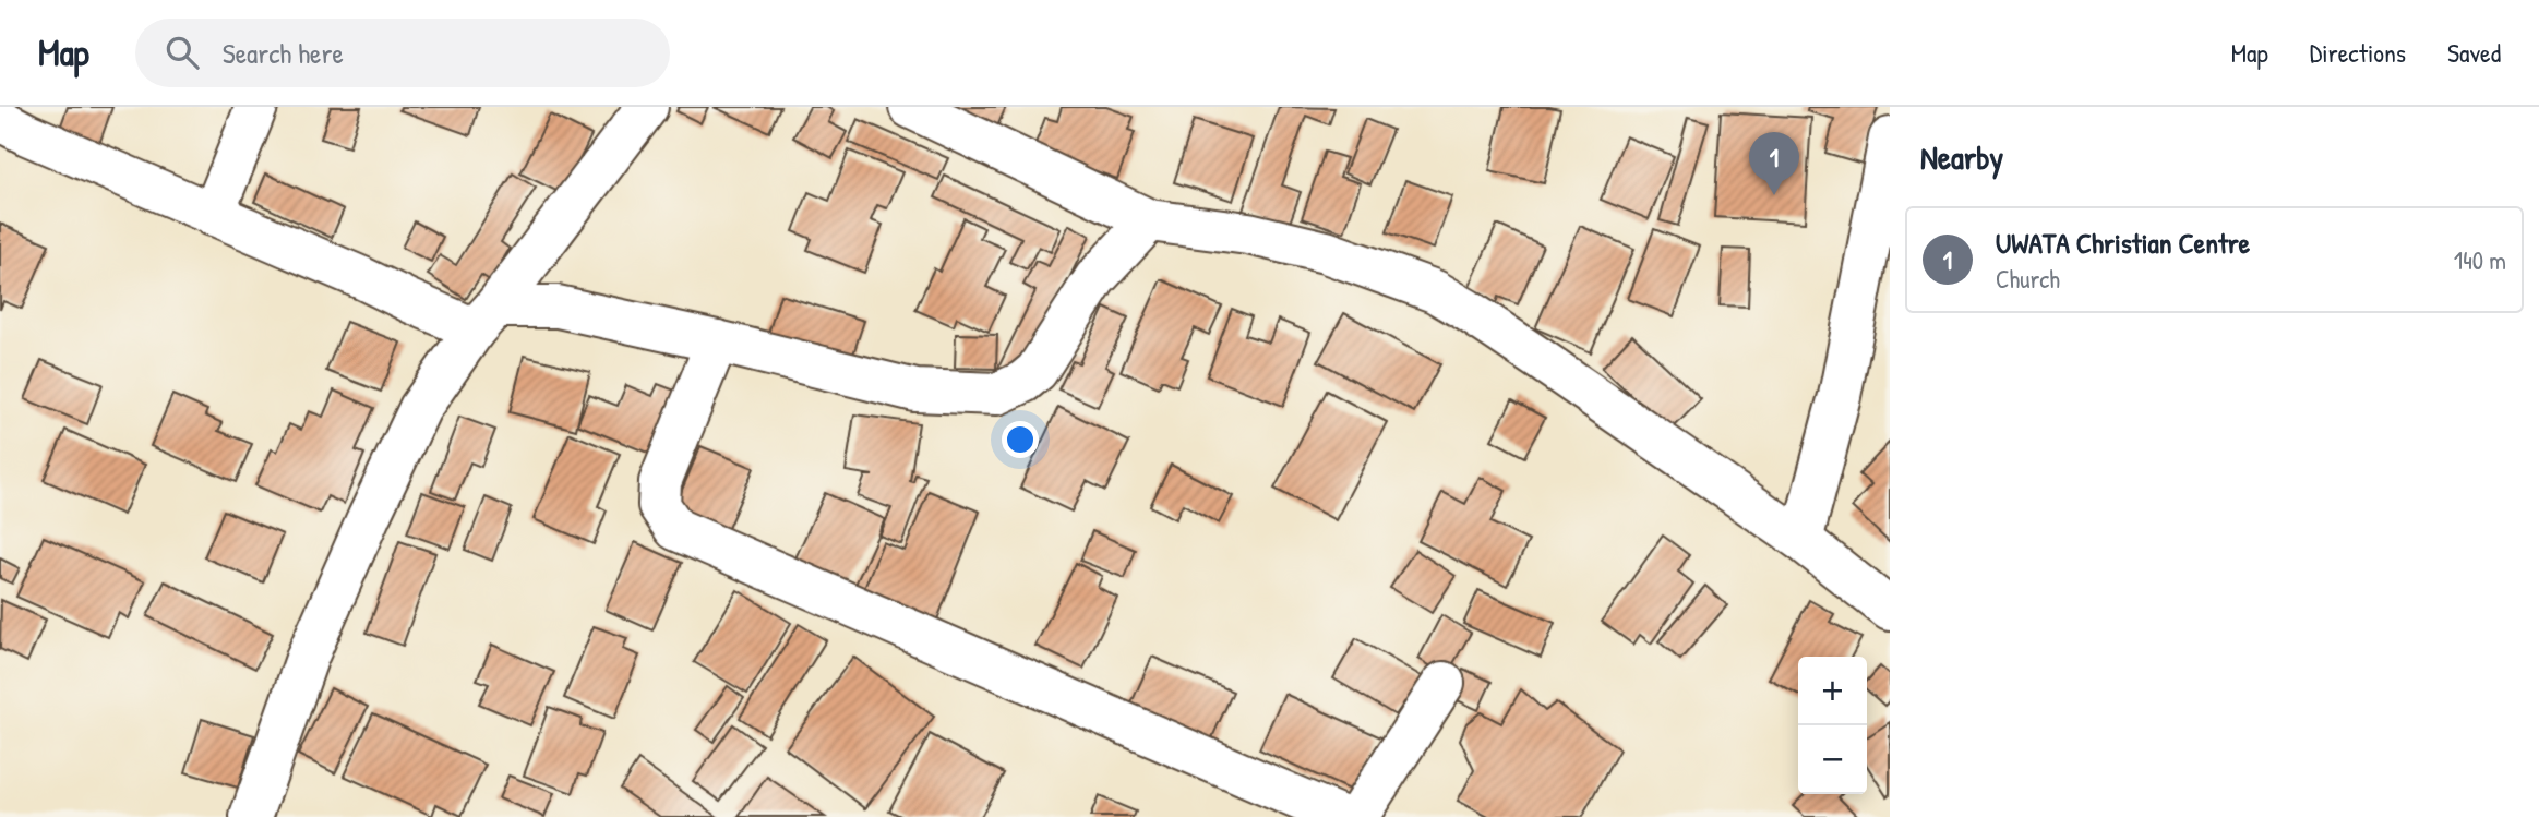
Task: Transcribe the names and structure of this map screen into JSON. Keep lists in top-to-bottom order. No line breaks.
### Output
{"page":{"header":"Map","search":"Search here","nav":["Map","Directions","Saved"],"heading":"Nearby","pins":"1","list":[{"mark":"1","name":"UWATA Christian Centre","note":"Church","value":"140 m"}],"map_buttons":["+","−"]}}
